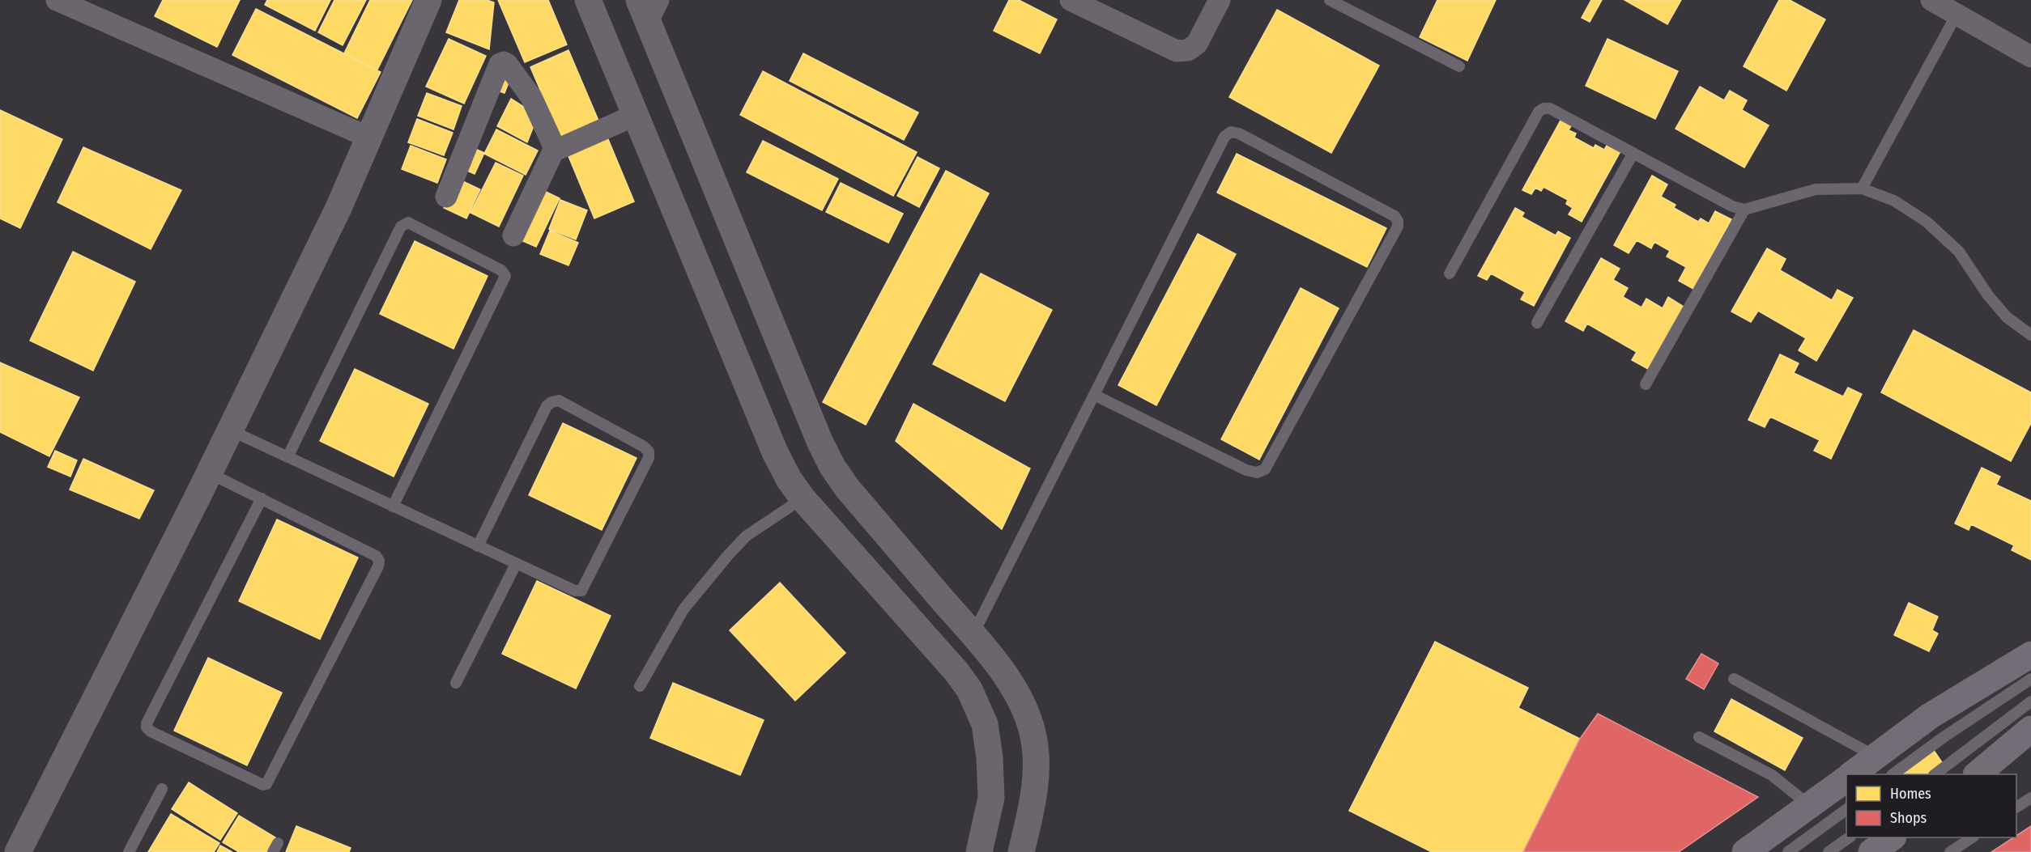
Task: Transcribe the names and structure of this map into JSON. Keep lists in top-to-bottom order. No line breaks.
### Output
{"legend":["Homes","Shops"]}
